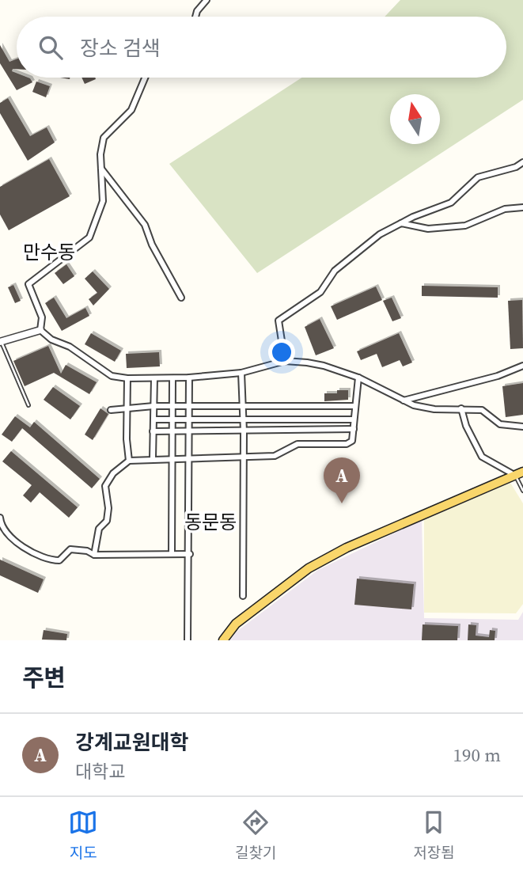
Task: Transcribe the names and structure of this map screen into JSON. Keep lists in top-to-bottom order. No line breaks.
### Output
{"districts":["만수동","동문동"],"north":"top","page":{"search":"장소 검색","pins":"A","heading":"주변","list":[{"mark":"A","name":"강계교원대학","note":"대학교","value":"190 m"}],"nav":["지도","길찾기","저장됨"]}}
